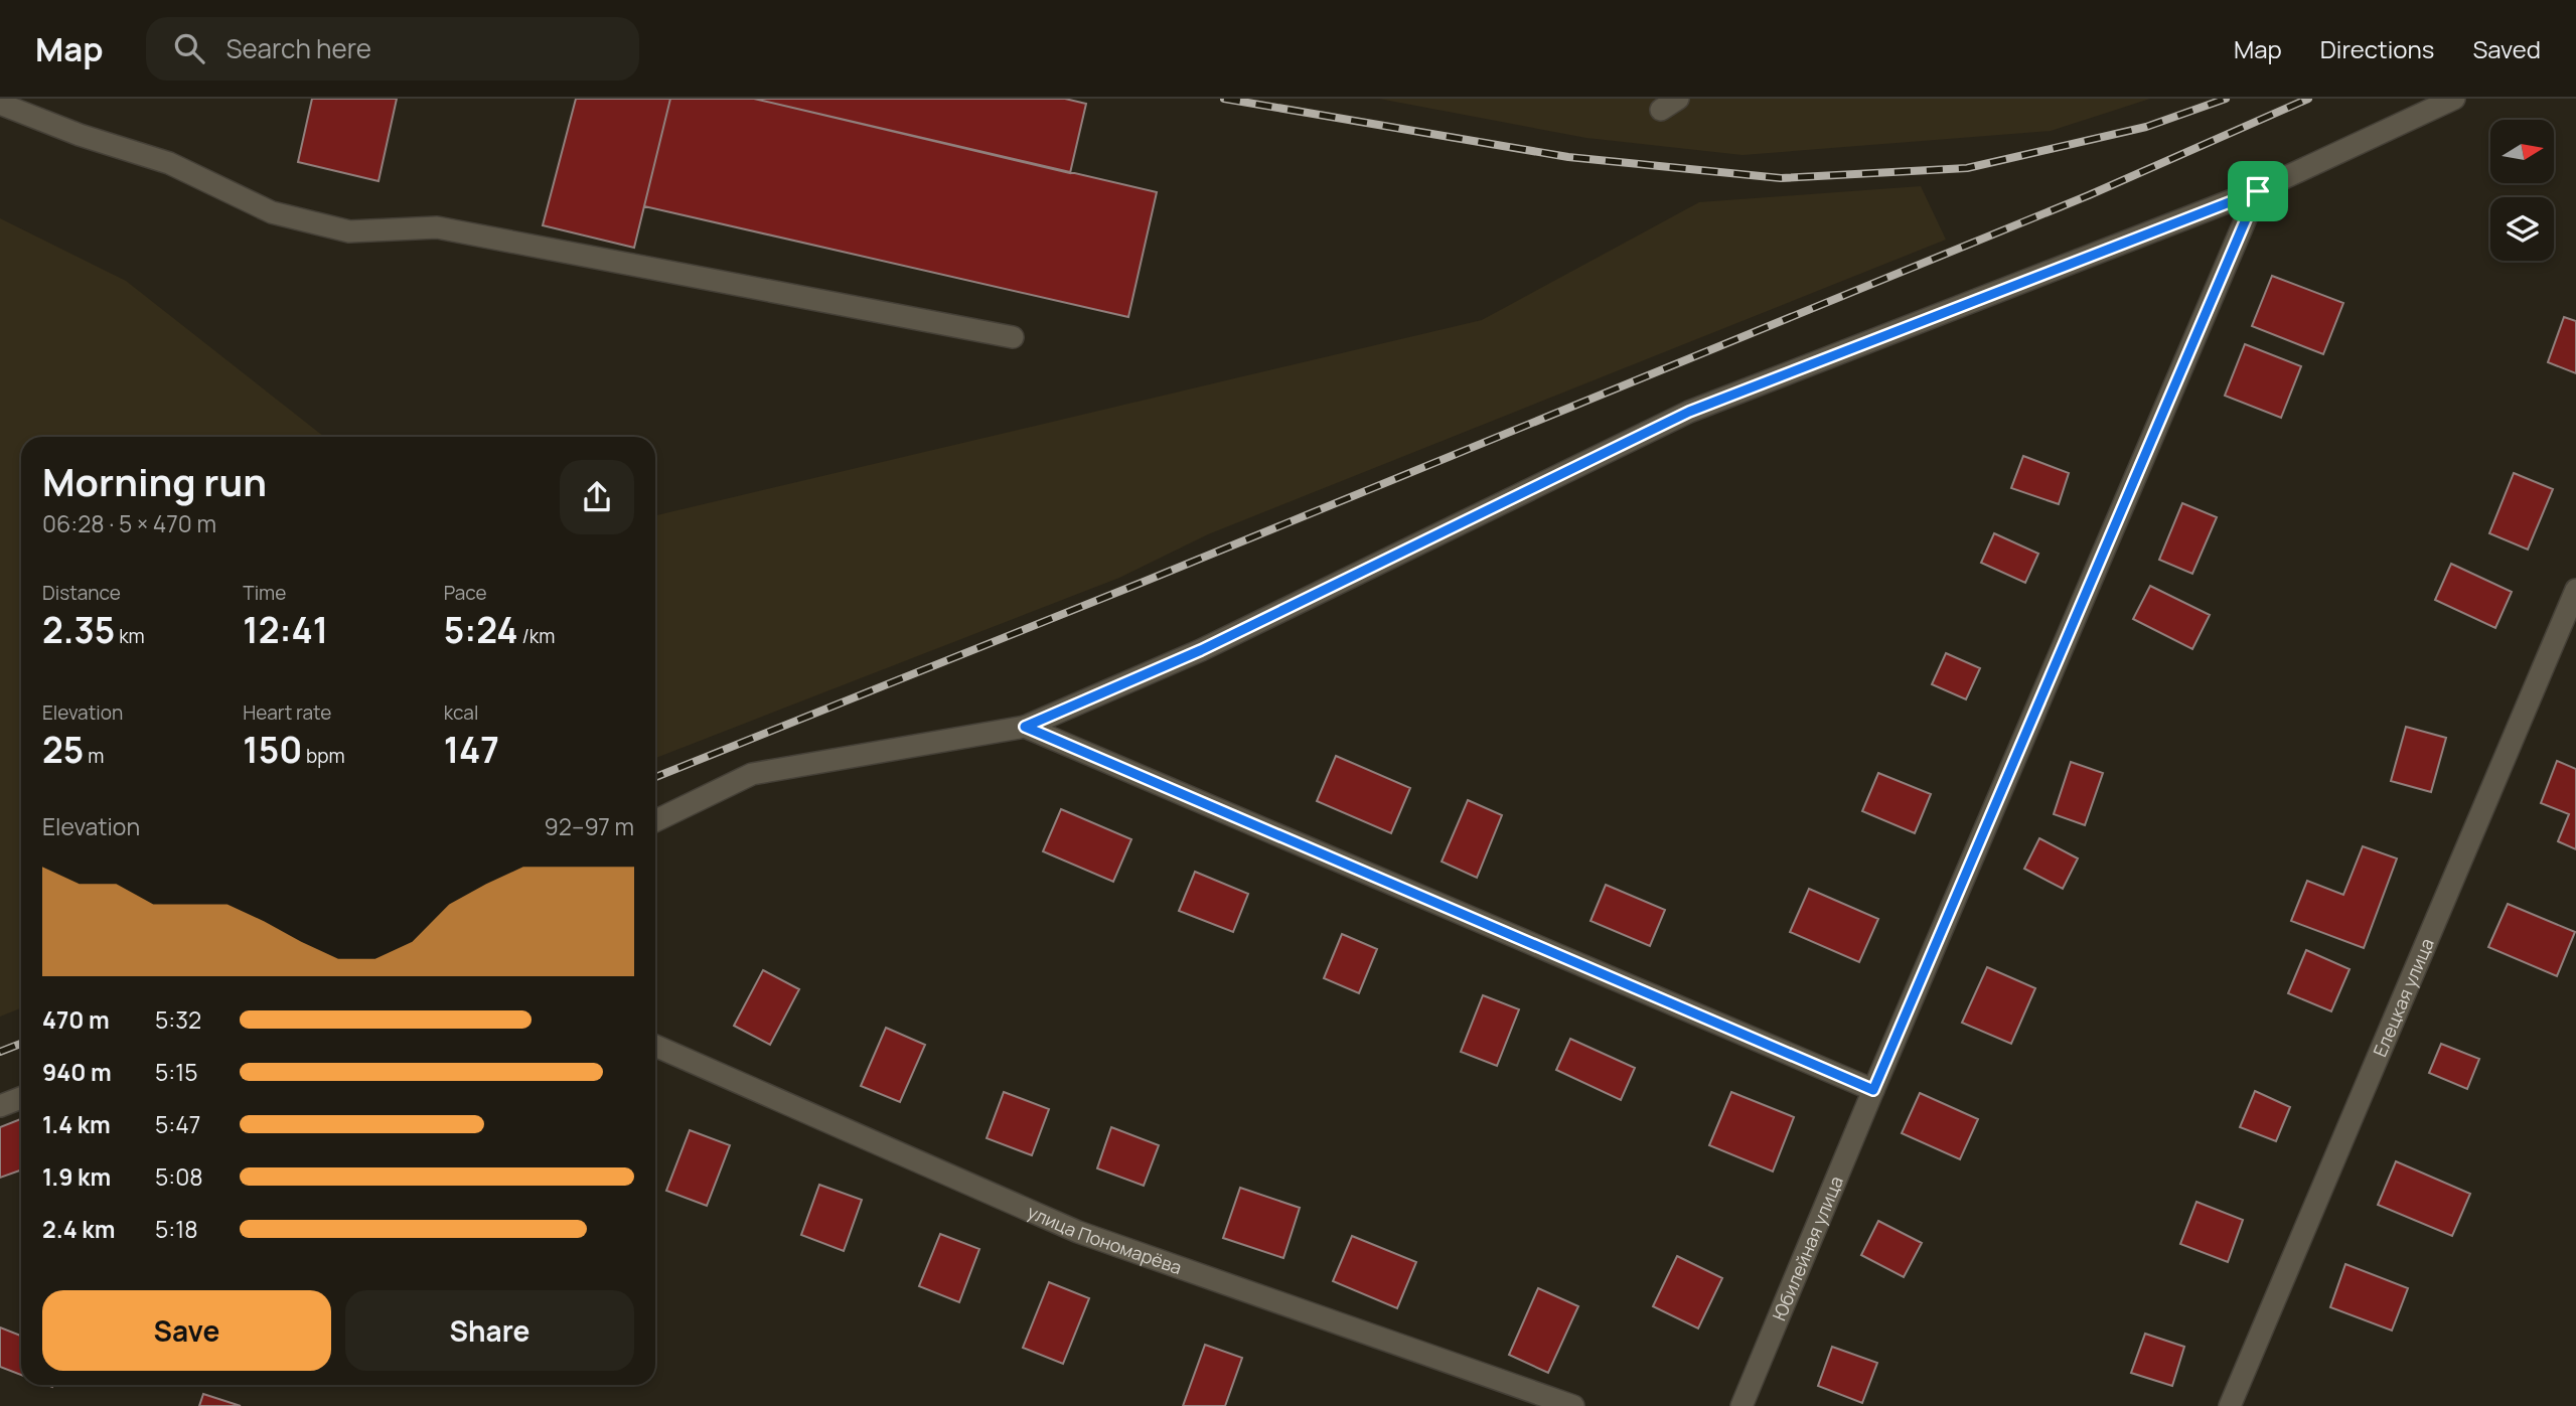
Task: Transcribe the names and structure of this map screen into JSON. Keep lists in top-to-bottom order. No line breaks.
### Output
{"streets":{"street":["Елецкая улица","улица Пономарёва","Юбилейная улица"]},"north":"right","page":{"header":"Map","search":"Search here","nav":["Map","Directions","Saved"],"heading":["Morning run","06:28 · 5 × 470 m"],"stats":[["Distance","2.35 km"],["Time","12:41"],["Pace","5:24 /km"],["Elevation","25 m"],["Heart rate","150 bpm"],["kcal","147"]],"chart":["Elevation","92–97 m"],"list":[{"name":"470 m","note":"5:32"},{"name":"940 m","note":"5:15"},{"name":"1.4 km","note":"5:47"},{"name":"1.9 km","note":"5:08"},{"name":"2.4 km","note":"5:18"}],"buttons":["Save","Share"]}}
